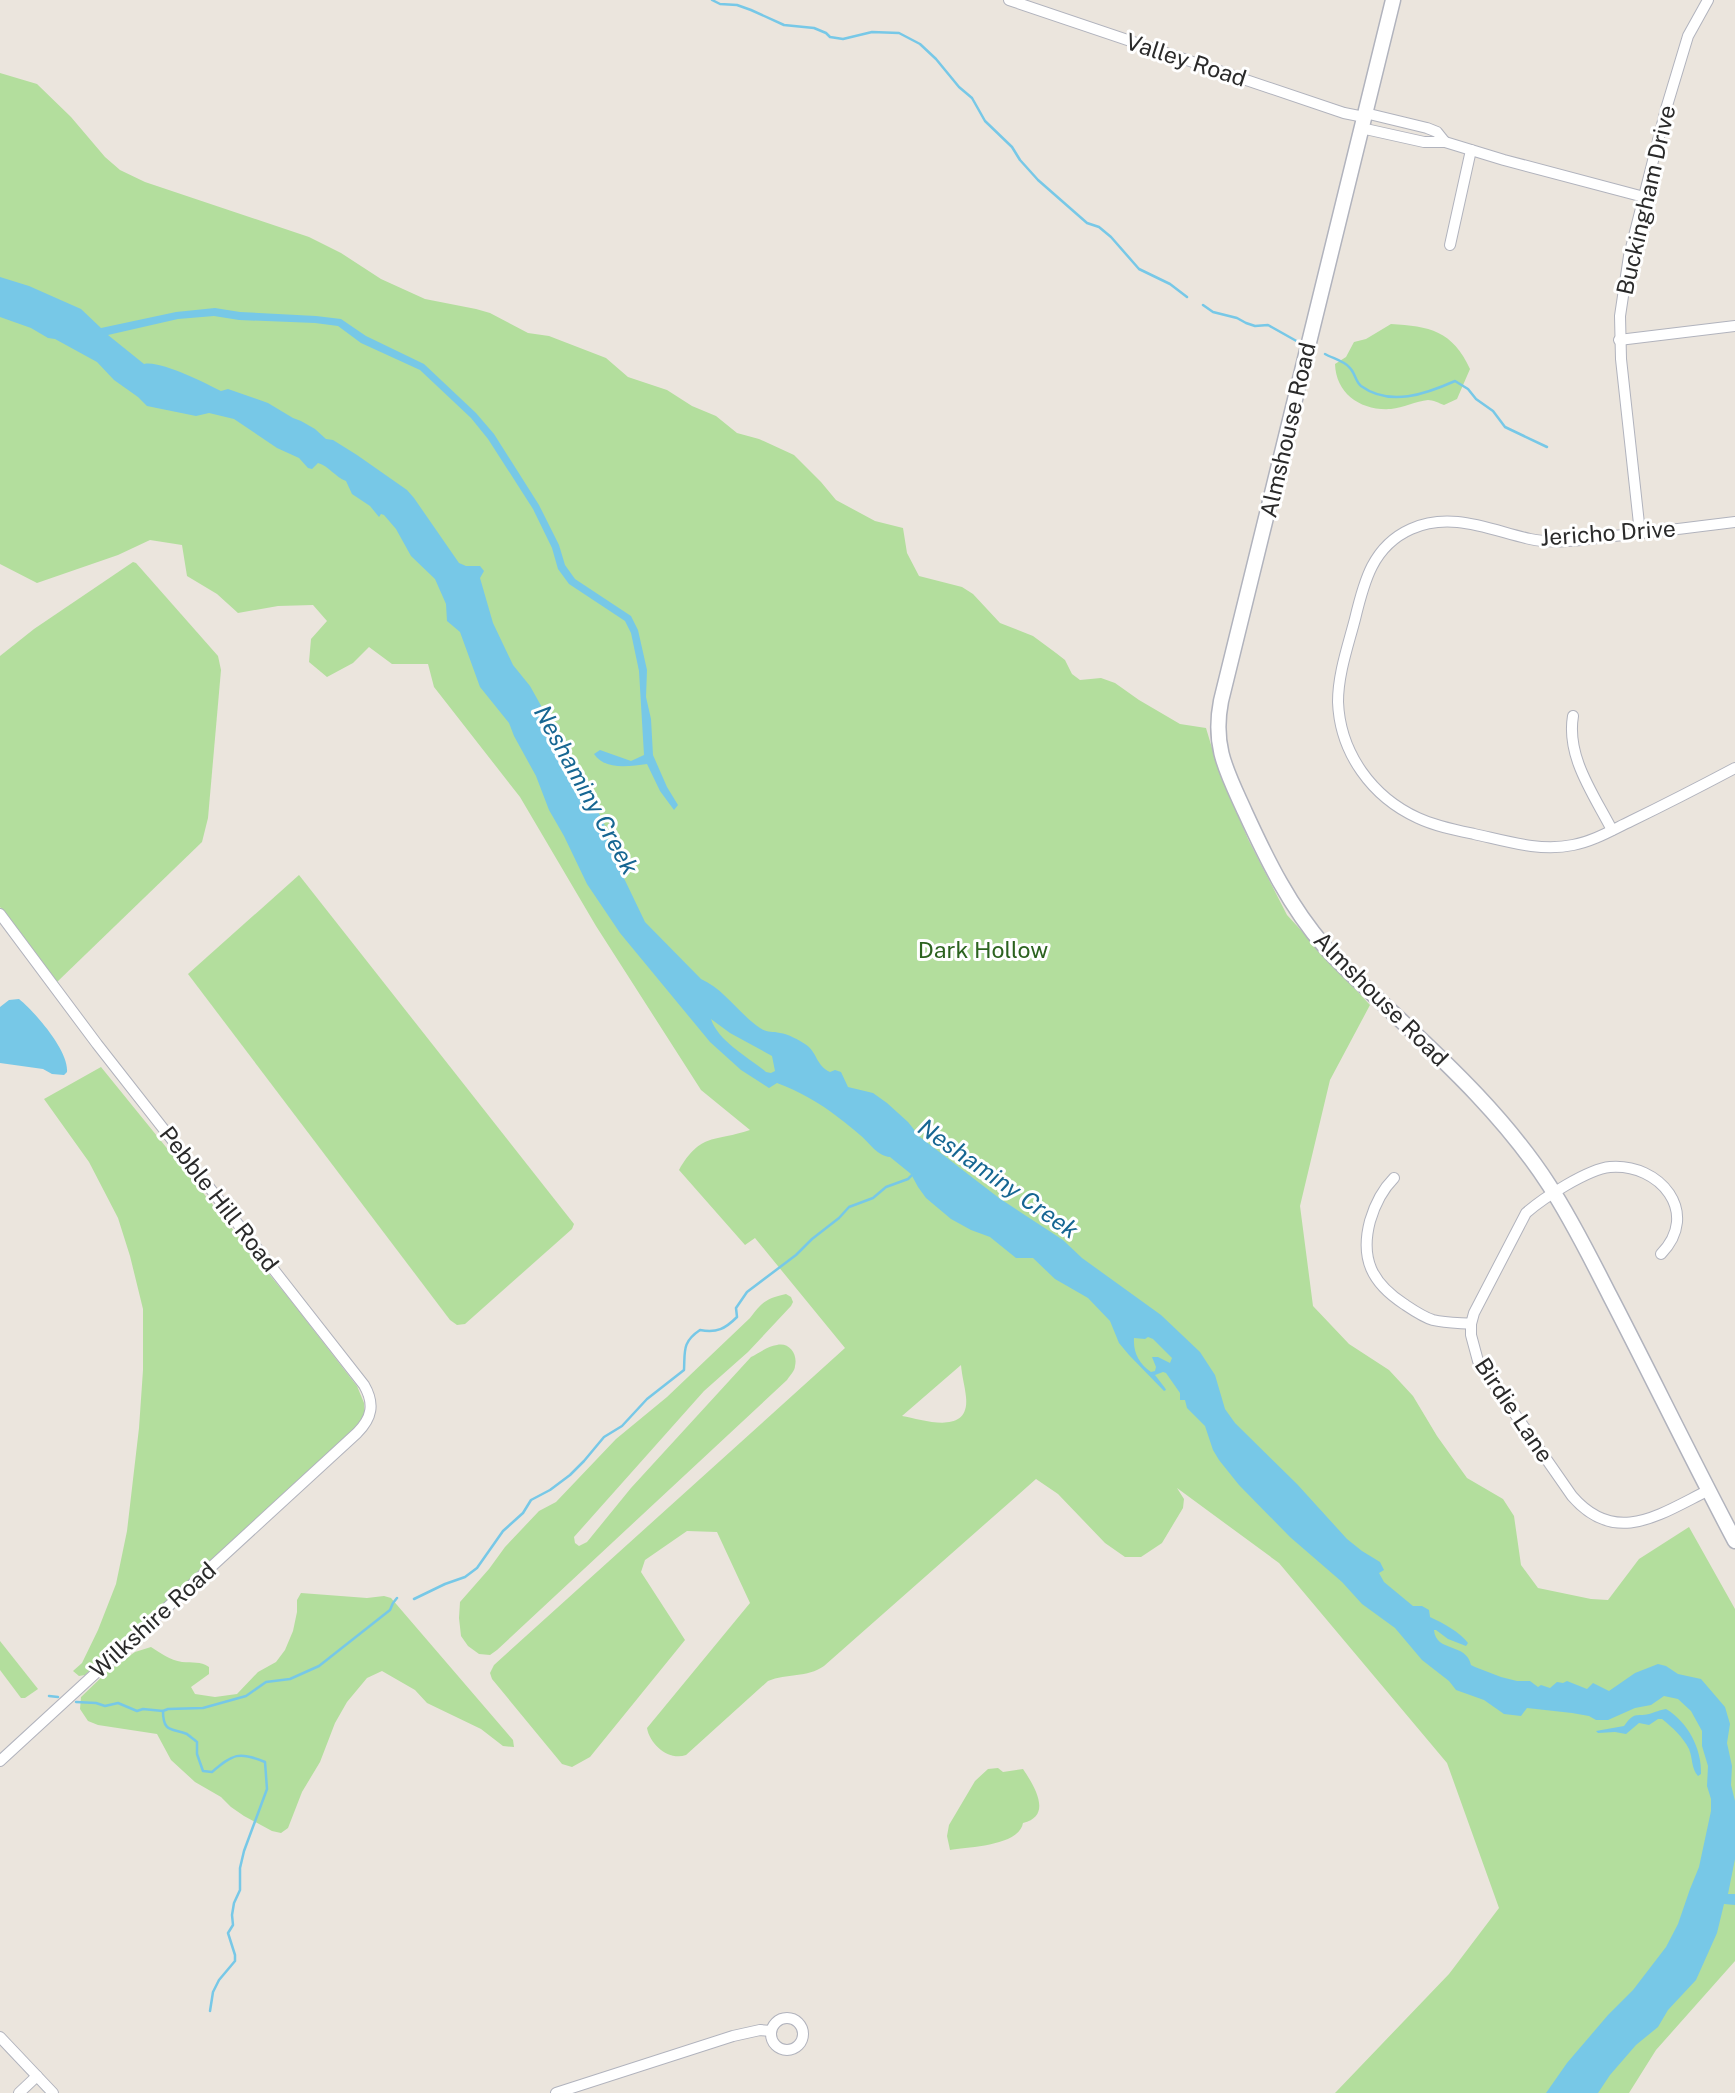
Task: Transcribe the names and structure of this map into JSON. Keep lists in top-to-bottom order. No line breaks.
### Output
{"streets":{"main road":["Almshouse Road"],"street":["Valley Road","Buckingham Drive","Jericho Drive","Pebble Hill Road","Birdie Lane","Wilkshire Road"]},"crossings":[["Valley Road","Almshouse Road"],["Buckingham Drive","Jericho Drive"],["Almshouse Road","Birdie Lane"],["Pebble Hill Road","Wilkshire Road"]],"water":["Neshaminy Creek"],"parks":["Dark Hollow"]}
